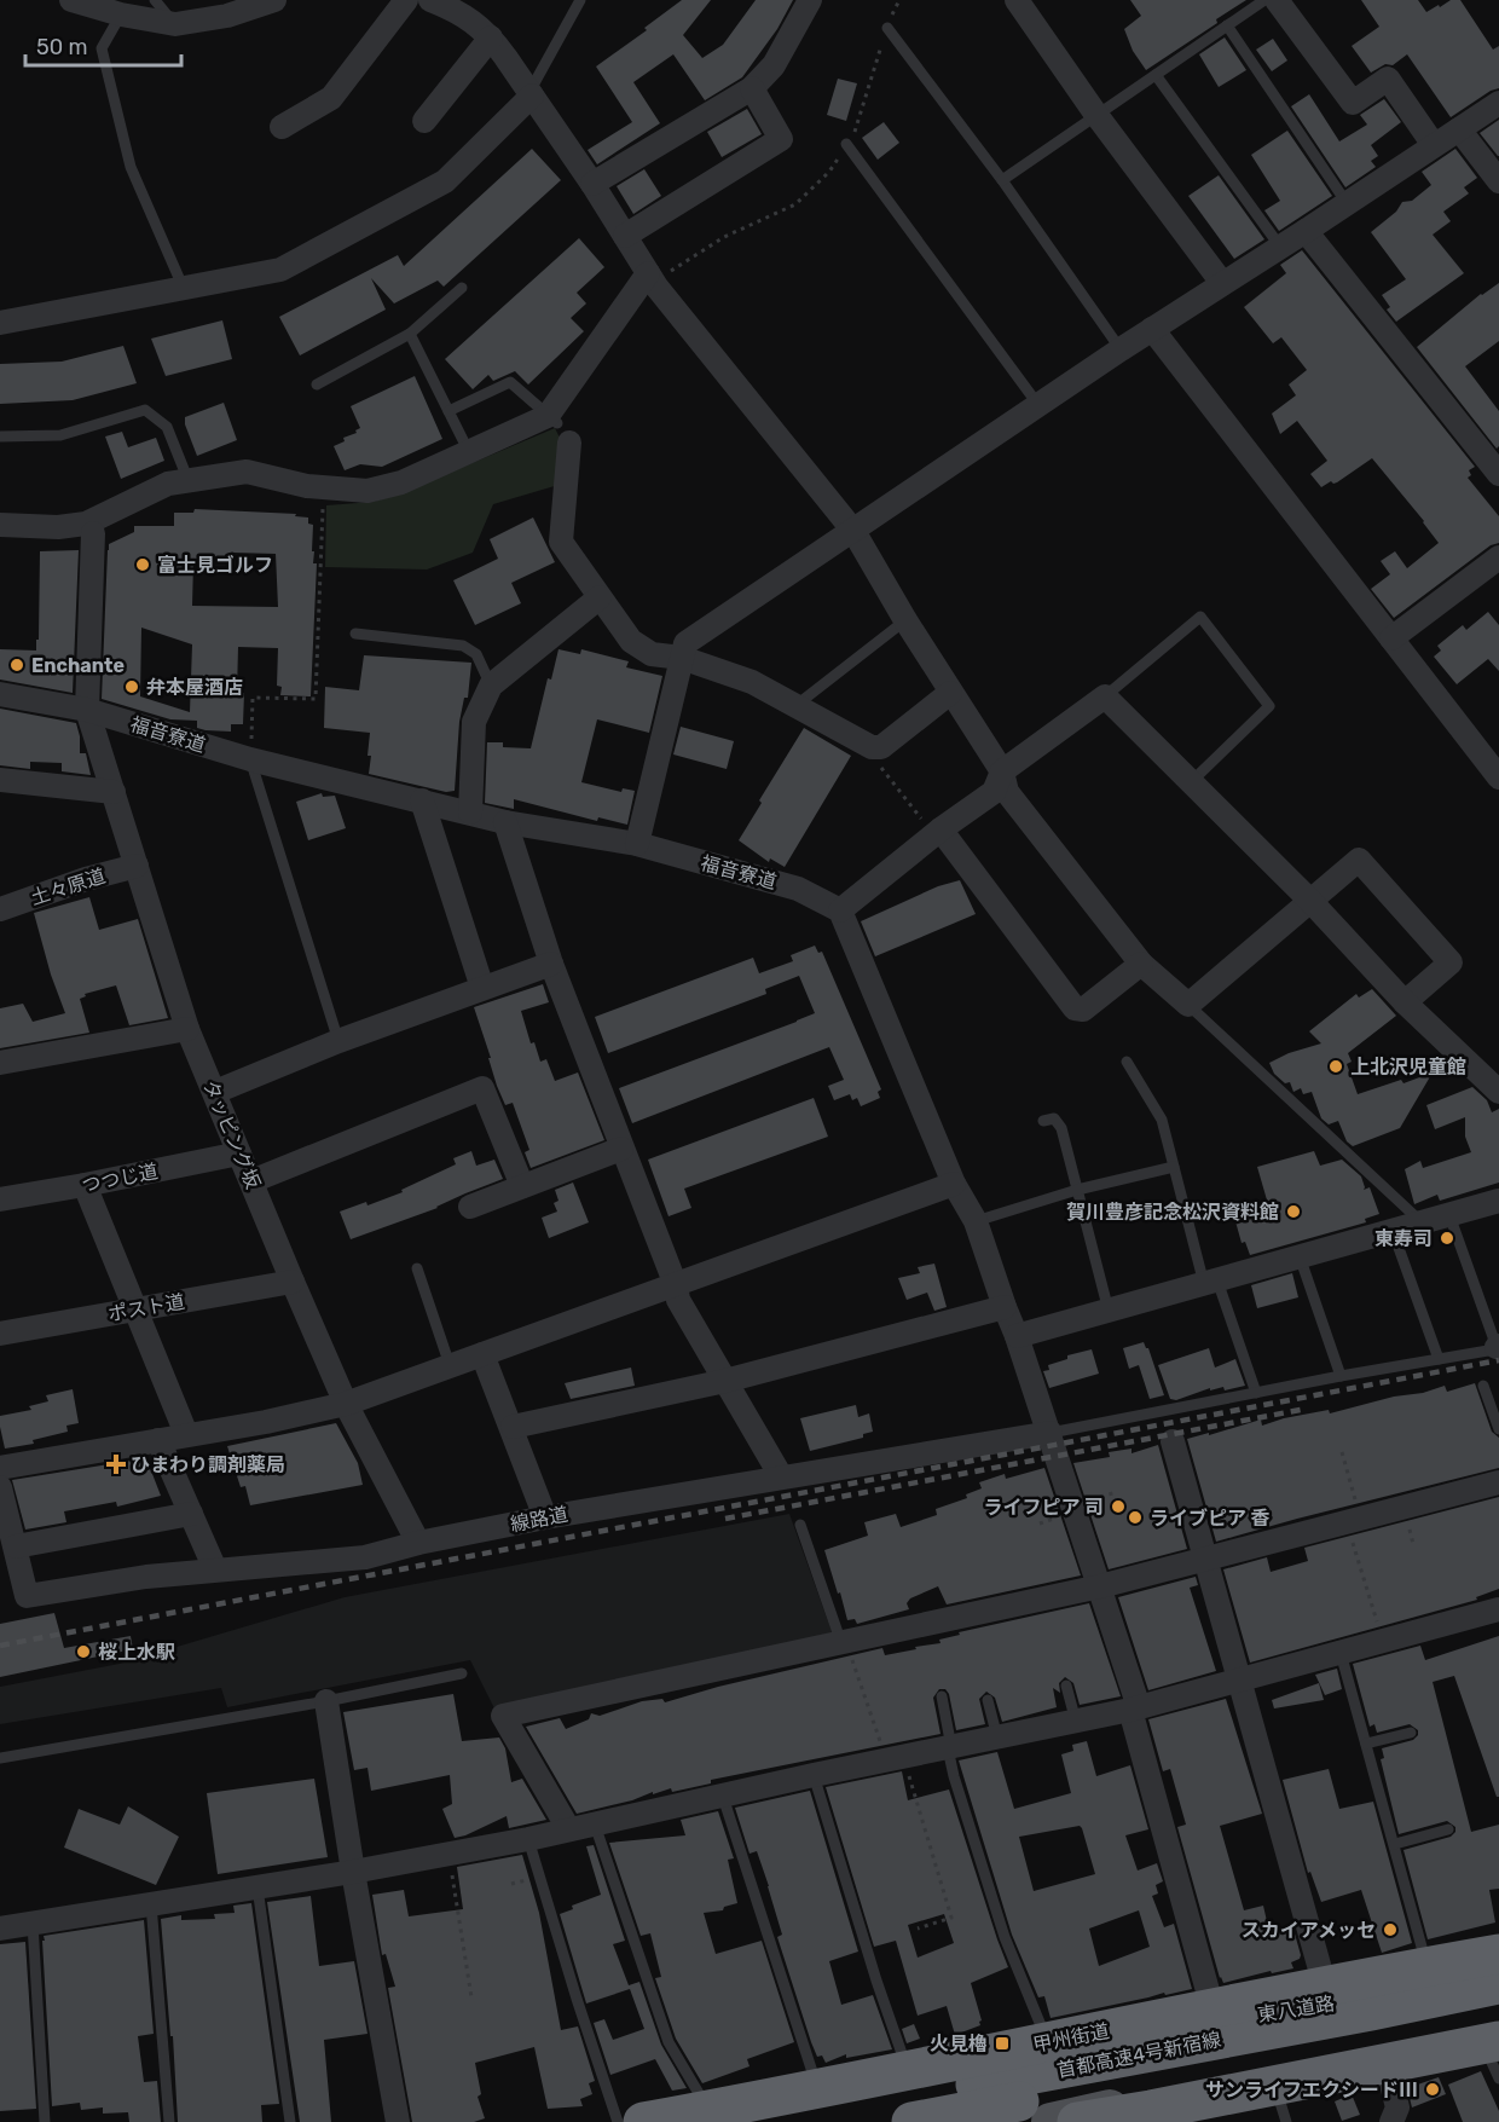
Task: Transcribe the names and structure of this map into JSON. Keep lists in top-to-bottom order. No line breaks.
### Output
{"streets":{"highway":["甲州街道","首都高速4号新宿線"],"main road":["東八道路"],"street":["福音寮道","土々原道","タッピング坂","つつじ道","ポスト道","線路道"]},"crossings":[["福音寮道","タッピング坂"],["土々原道","タッピング坂"],["タッピング坂","つつじ道"],["タッピング坂","ポスト道"],["タッピング坂","線路道"],["東八道路","甲州街道"]],"places":{"other":["富士見ゴルフ","Enchante","弁本屋酒店","上北沢児童館","賀川豊彦記念松沢資料館","東寿司","ライフピア 司","ライブピア 香","桜上水駅","スカイアメッセ","サンライフエクシードⅢ"],"health":["ひまわり調剤薬局"],"transit":["火見櫓"]},"scale_bar":"50 m"}
